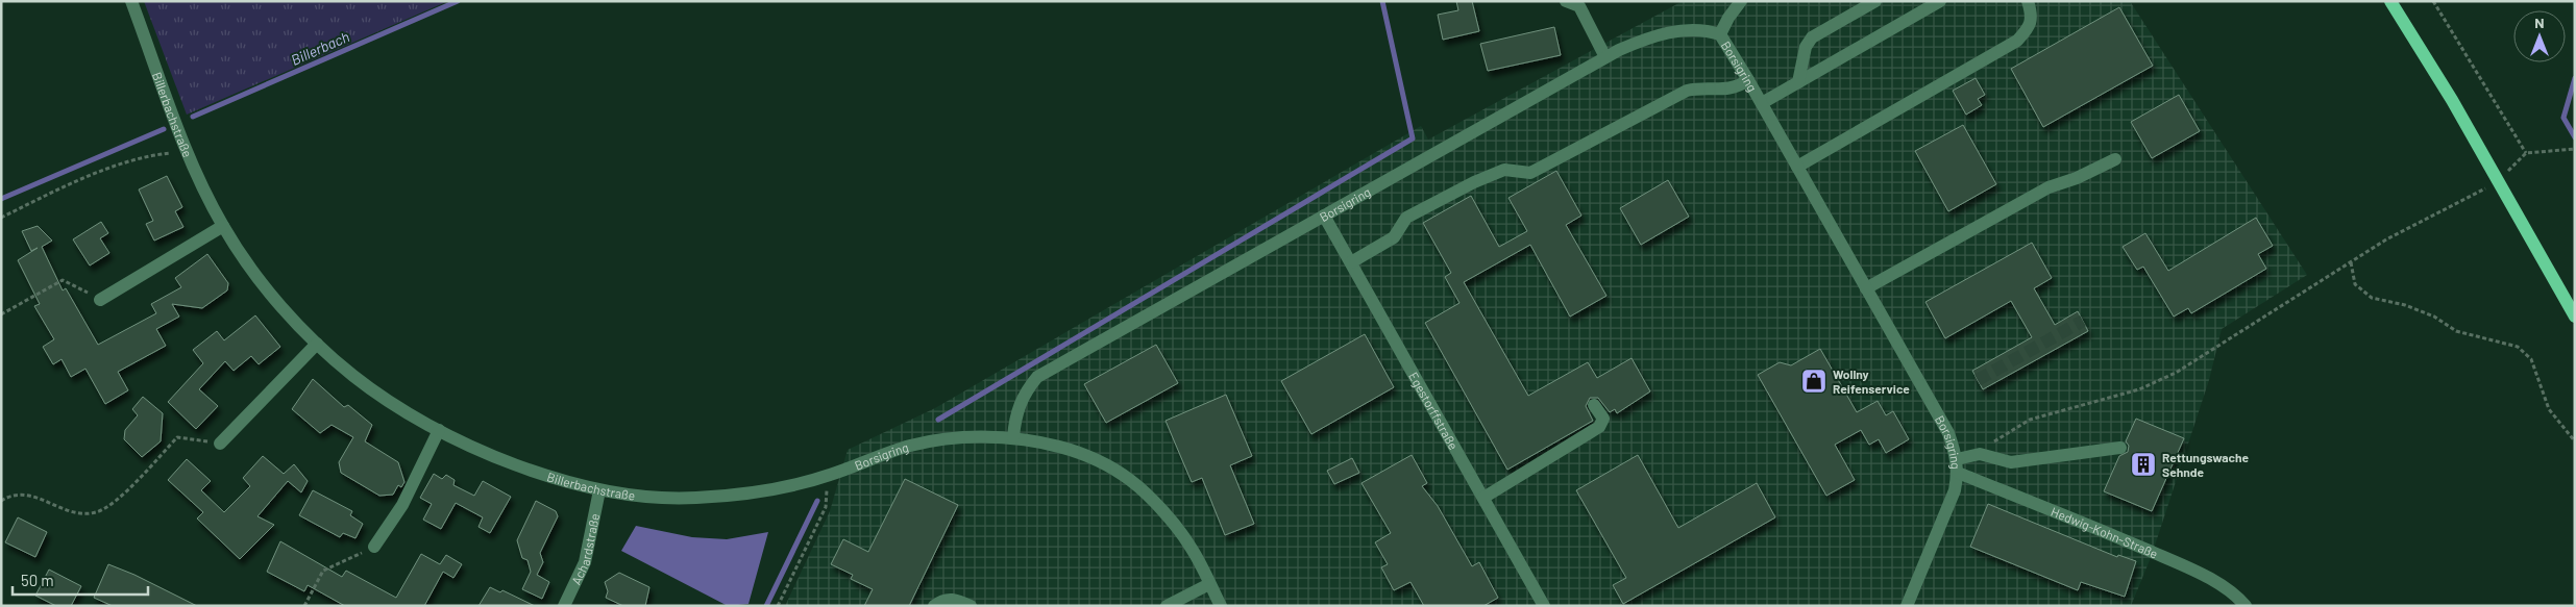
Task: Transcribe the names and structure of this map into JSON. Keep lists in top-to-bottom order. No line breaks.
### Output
{"streets":{"street":["Borsigring","Billerbachstraße","Egestorffstraße","Hedwig-Kohn-Straße","Achardstraße"]},"crossings":[["Borsigring","Billerbachstraße"],["Borsigring","Egestorffstraße"],["Borsigring","Hedwig-Kohn-Straße"],["Billerbachstraße","Achardstraße"]],"water":["Billerbach"],"places":{"shop":["Wollny Reifenservice"],"building":["Rettungswache Sehnde"]},"scale_bar":"50 m","north":"top"}
